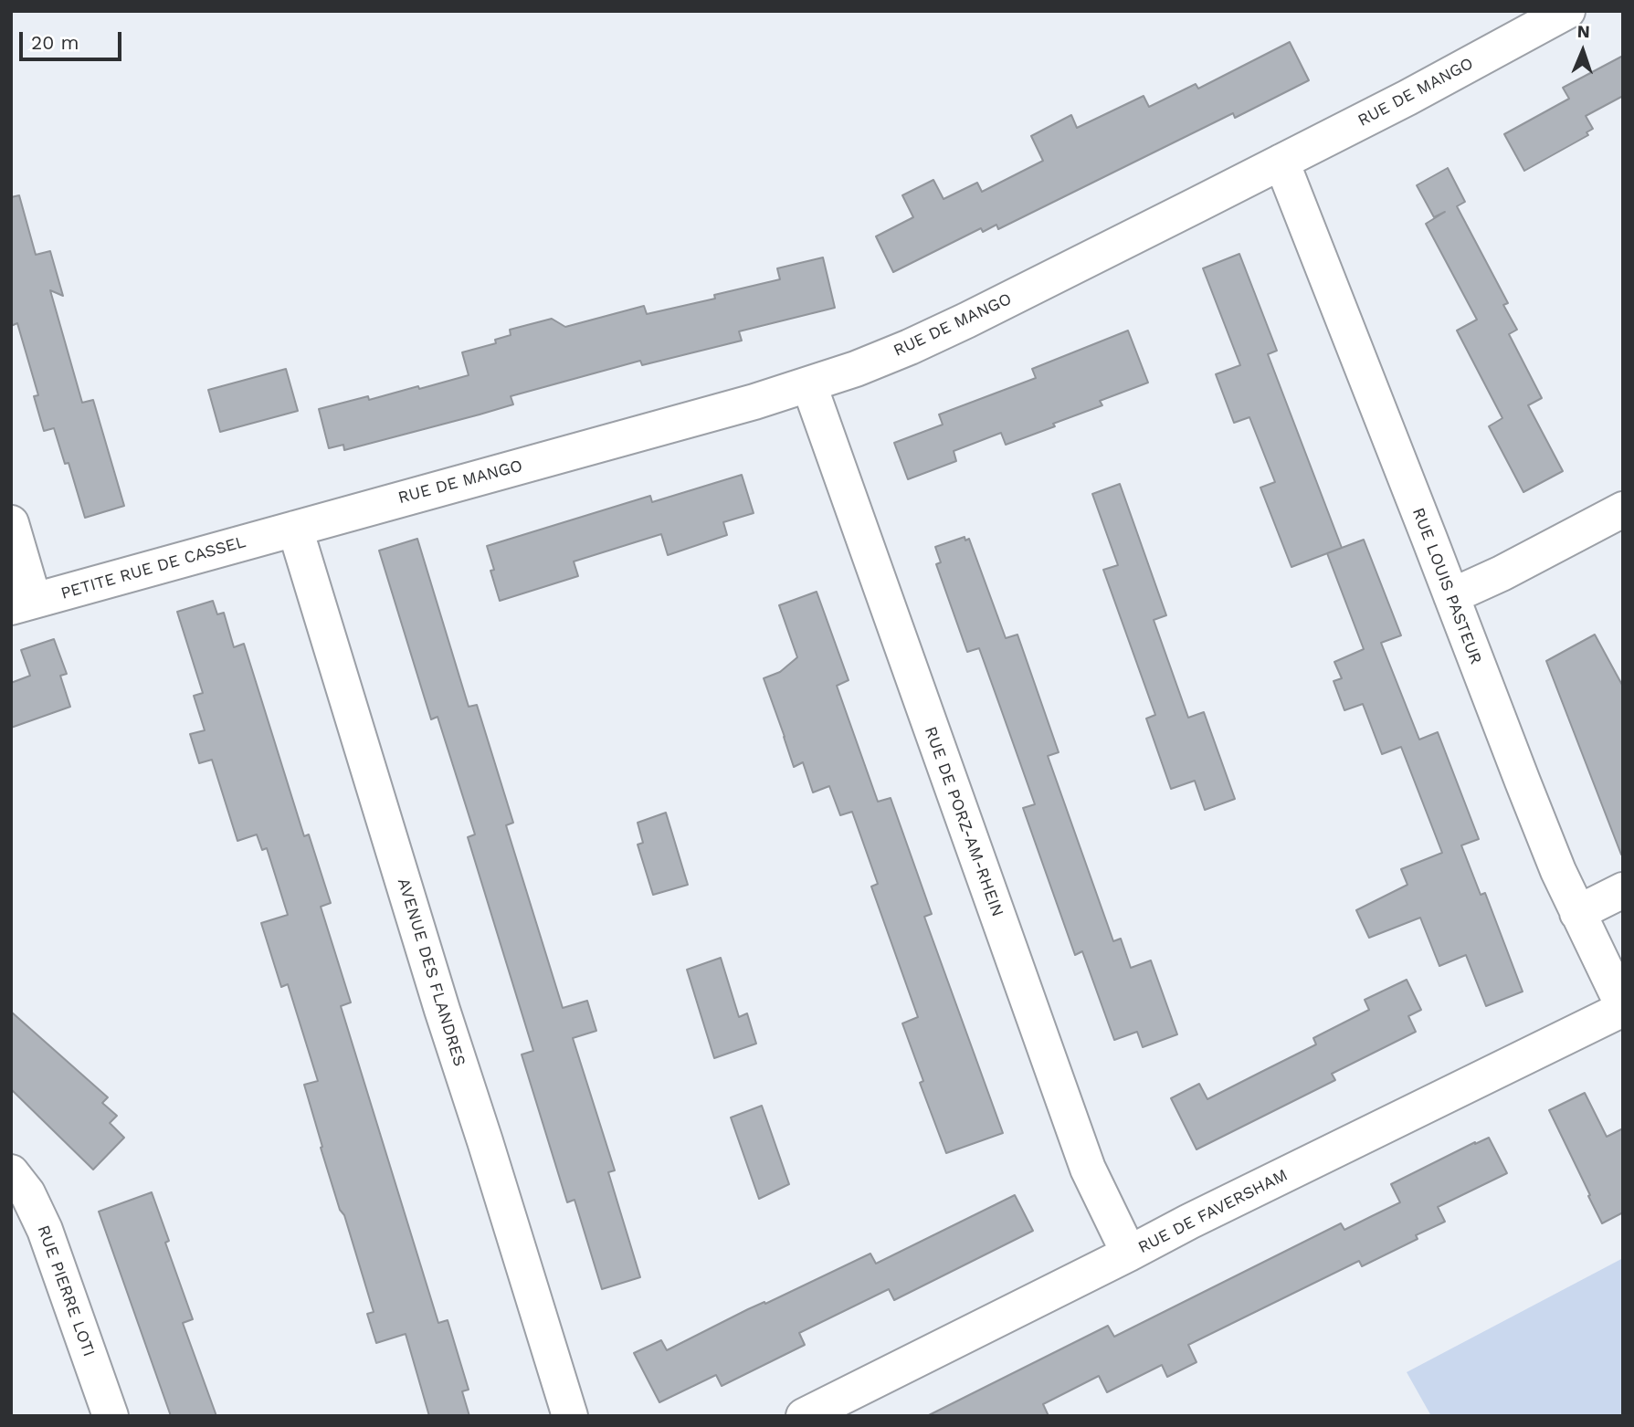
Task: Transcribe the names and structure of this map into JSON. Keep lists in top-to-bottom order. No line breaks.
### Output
{"streets":{"street":["RUE DE MANGO","PETITE RUE DE CASSEL","RUE LOUIS PASTEUR","RUE DE PORZ-AM-RHEIN","AVENUE DES FLANDRES","RUE DE FAVERSHAM","RUE PIERRE LOTI"]},"crossings":[["RUE DE MANGO","PETITE RUE DE CASSEL"],["RUE DE MANGO","RUE LOUIS PASTEUR"],["RUE DE MANGO","RUE DE PORZ-AM-RHEIN"],["RUE DE MANGO","AVENUE DES FLANDRES"],["PETITE RUE DE CASSEL","AVENUE DES FLANDRES"],["RUE LOUIS PASTEUR","RUE DE FAVERSHAM"],["RUE DE PORZ-AM-RHEIN","RUE DE FAVERSHAM"]],"scale_bar":"20 m","north":"top"}
